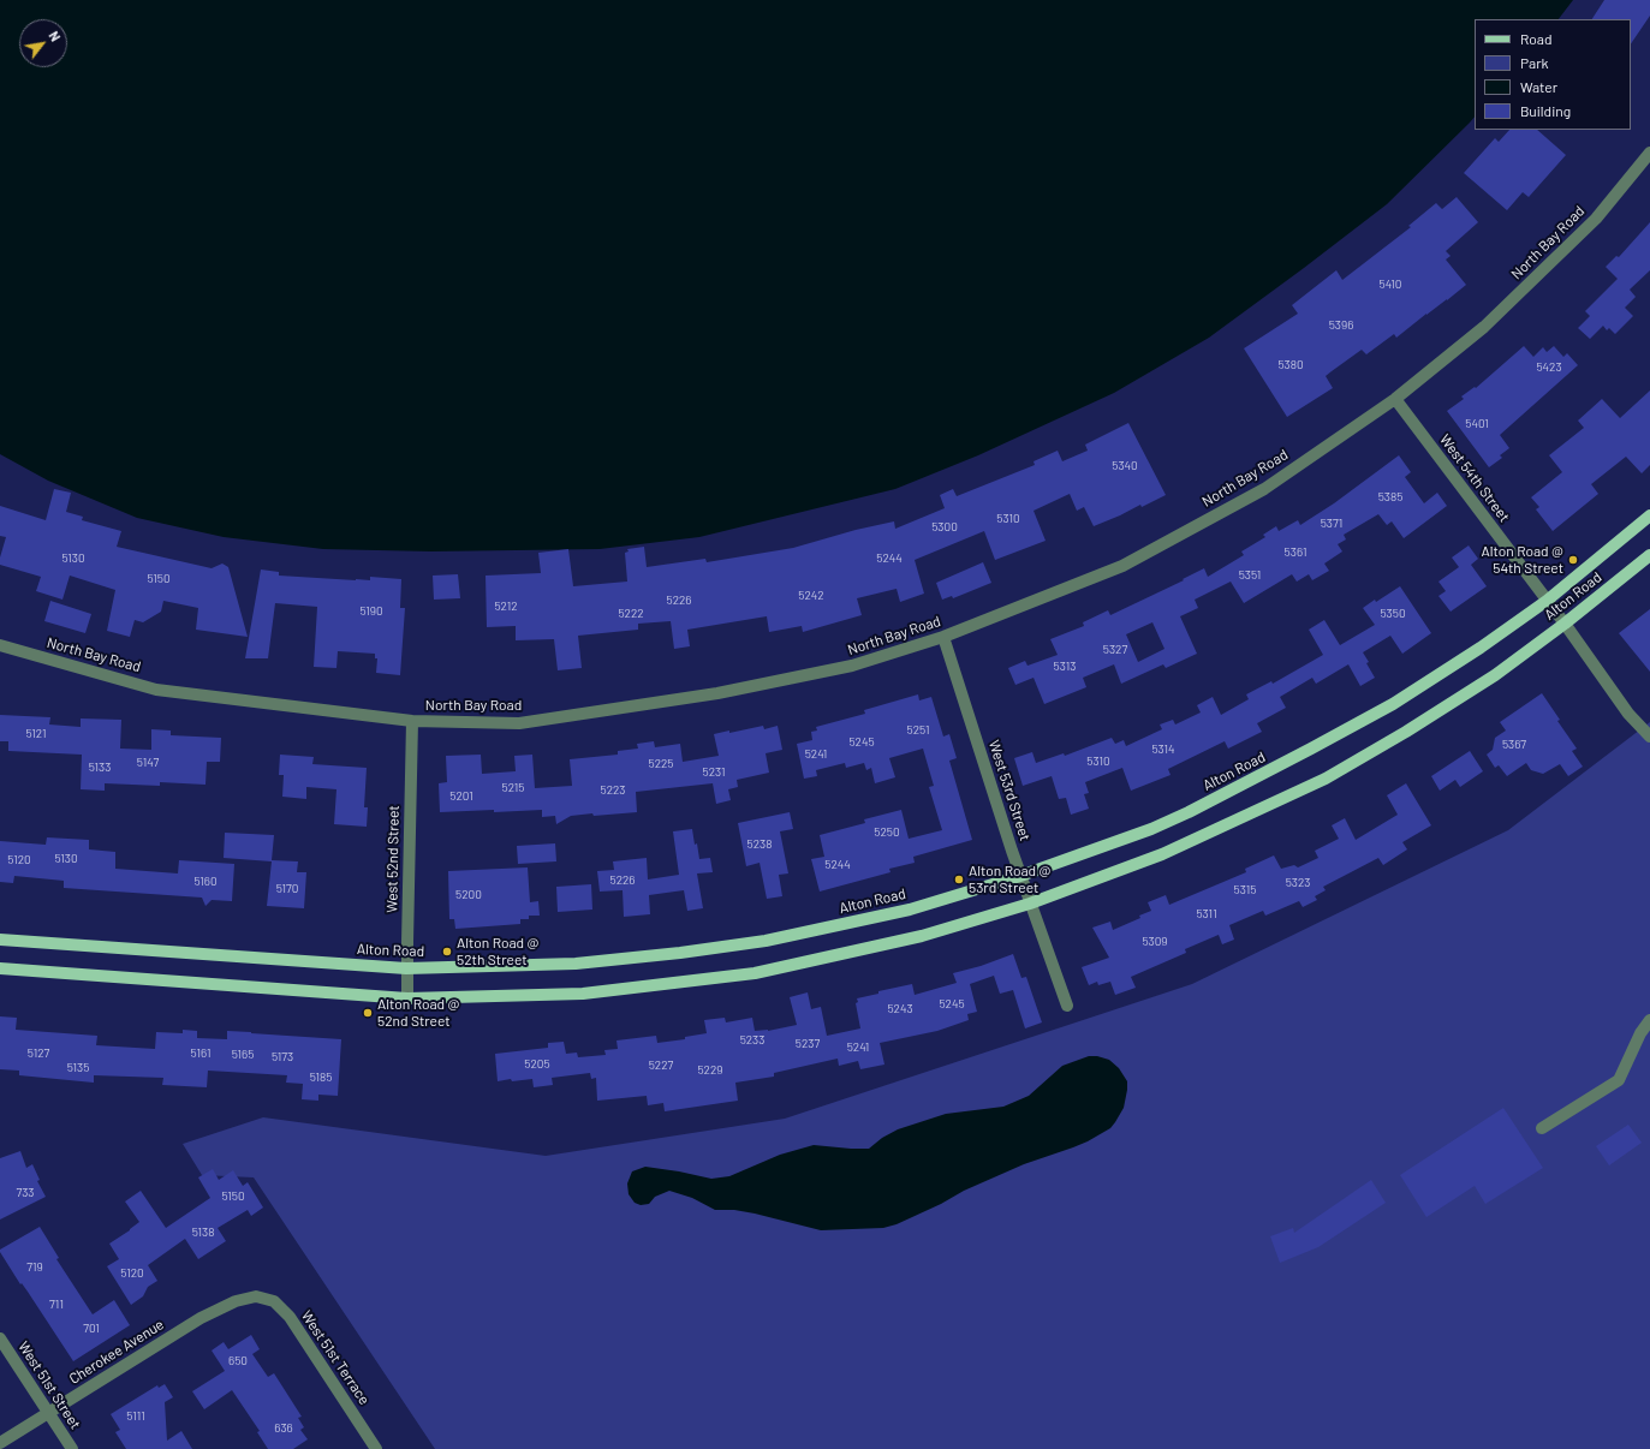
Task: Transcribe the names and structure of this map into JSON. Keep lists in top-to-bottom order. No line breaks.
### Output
{"streets":{"main road":["Alton Road"],"street":["North Bay Road","West 54th Street","West 53rd Street","West 52nd Street","Cherokee Avenue","West 51st Terrace","West 51st Street"]},"crossings":[["North Bay Road","West 54th Street"],["North Bay Road","West 53rd Street"],["North Bay Road","West 52nd Street"],["West 54th Street","Alton Road"],["Alton Road","West 53rd Street"],["Alton Road","West 52nd Street"],["Cherokee Avenue","West 51st Terrace"],["Cherokee Avenue","West 51st Street"]],"places":["Alton Road @ 54th Street","Alton Road @ 53rd Street","Alton Road @ 52th Street","Alton Road @ 52nd Street"],"house_numbers":["5410","5396","5380","5423","5401","5340","5385","5310","5371","5300","5361","5130","5244","5351","5150","5242","5226","5212","5190","5222","5350","5327","5313","5251","5121","5245","5367","5314","5241","5310","5147","5225","5133","5231","5215","5223","5201","5250","5238","5130","5120","5244","5226","5160","5323","5170","5315","5200","5311","5309","5245","5243","5233","5237","5241","5127","5161","5165","5173","5205","5227","5135","5229","5185","733","5150","5138","719","5120","711","701","650","5111","636"],"legend":["Road","Park","Water","Building"],"north":"top right"}
